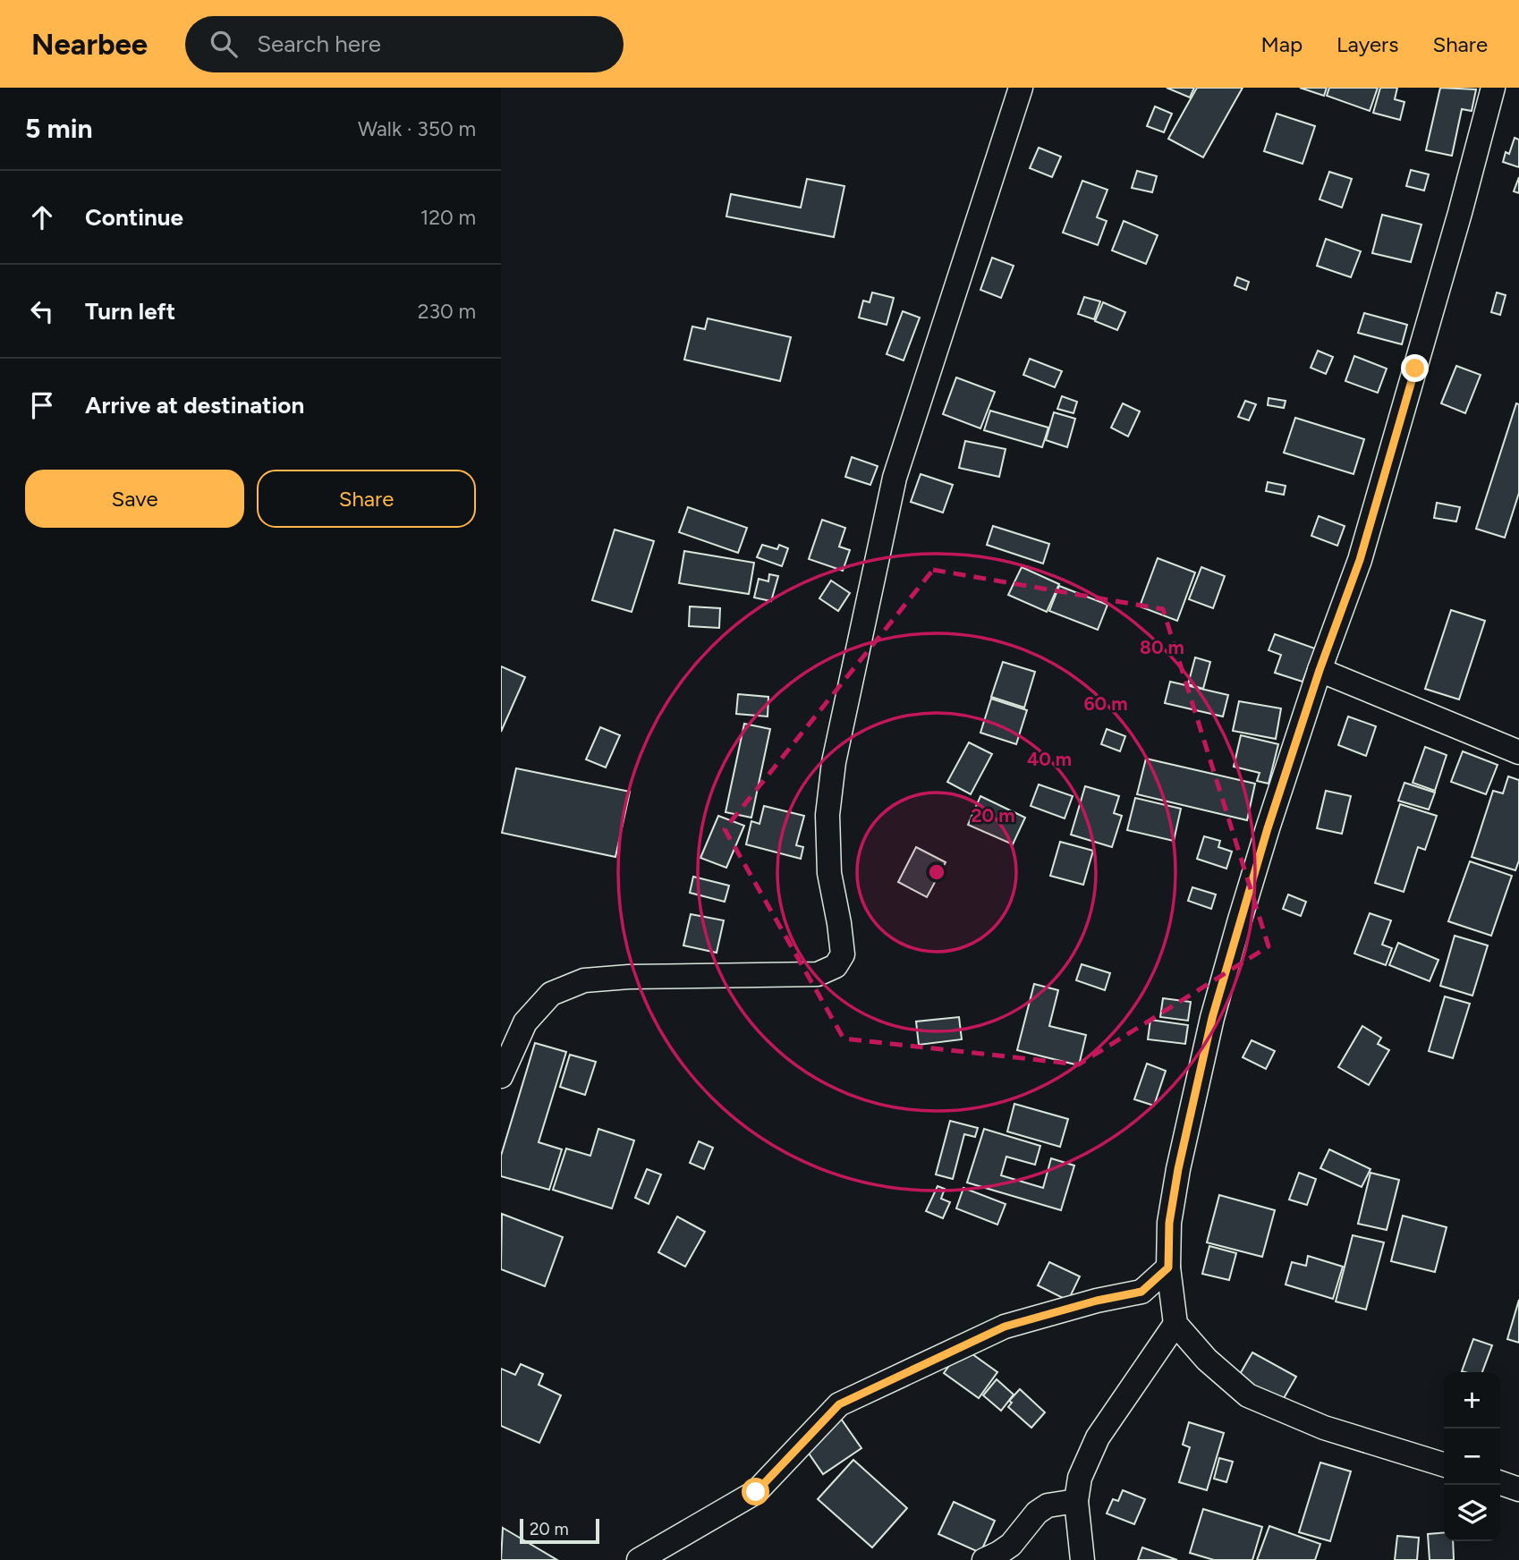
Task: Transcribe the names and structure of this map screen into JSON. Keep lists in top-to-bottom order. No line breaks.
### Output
{"scale_bar":"20 m","page":{"header":"Nearbee","search":"Search here","nav":["Map","Layers","Share"],"heading":["5 min","Walk · 350 m"],"list":[["Continue","120 m"],["Turn left","230 m"],"Arrive at destination"],"buttons":["Save","Share"],"map_buttons":["+","−"],"scale":"20 m"},"rings":["80 m","60 m","40 m","20 m"]}
